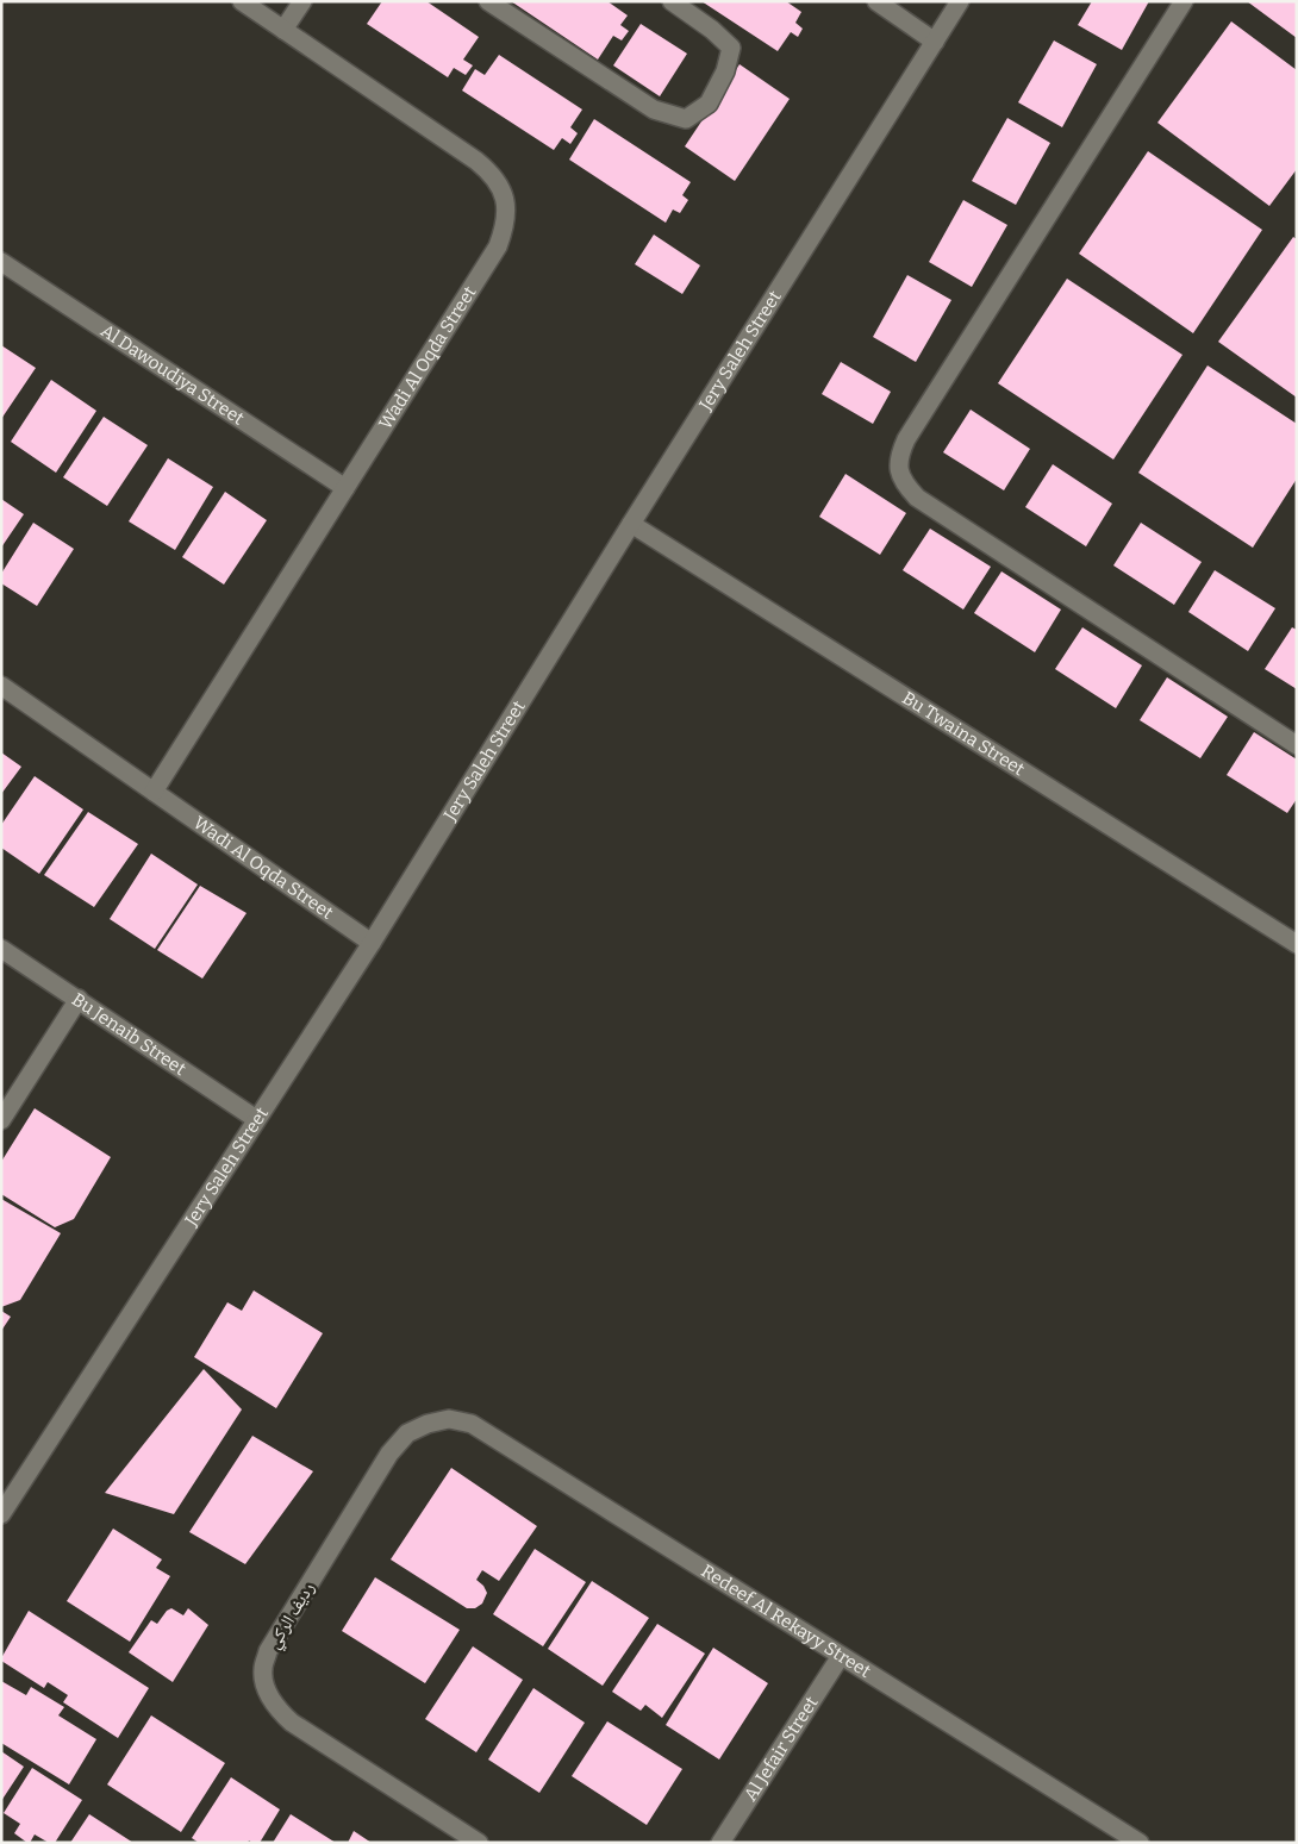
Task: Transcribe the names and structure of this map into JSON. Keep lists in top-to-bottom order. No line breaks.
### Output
{"streets":{"street":["Jery Saleh Street","Wadi Al Oqda Street","Al Dawoudiya Street","Bu Twaina Street","Bu Jenaib Street","رديف الركي","Redeef Al Rekayy Street","Al Jefair Street"]},"crossings":[["Jery Saleh Street","Wadi Al Oqda Street"],["Jery Saleh Street","Bu Twaina Street"],["Jery Saleh Street","Bu Jenaib Street"],["Wadi Al Oqda Street","Al Dawoudiya Street"],["رديف الركي","Redeef Al Rekayy Street"],["رديف الركي","Al Jefair Street"],["Redeef Al Rekayy Street","Al Jefair Street"]]}
